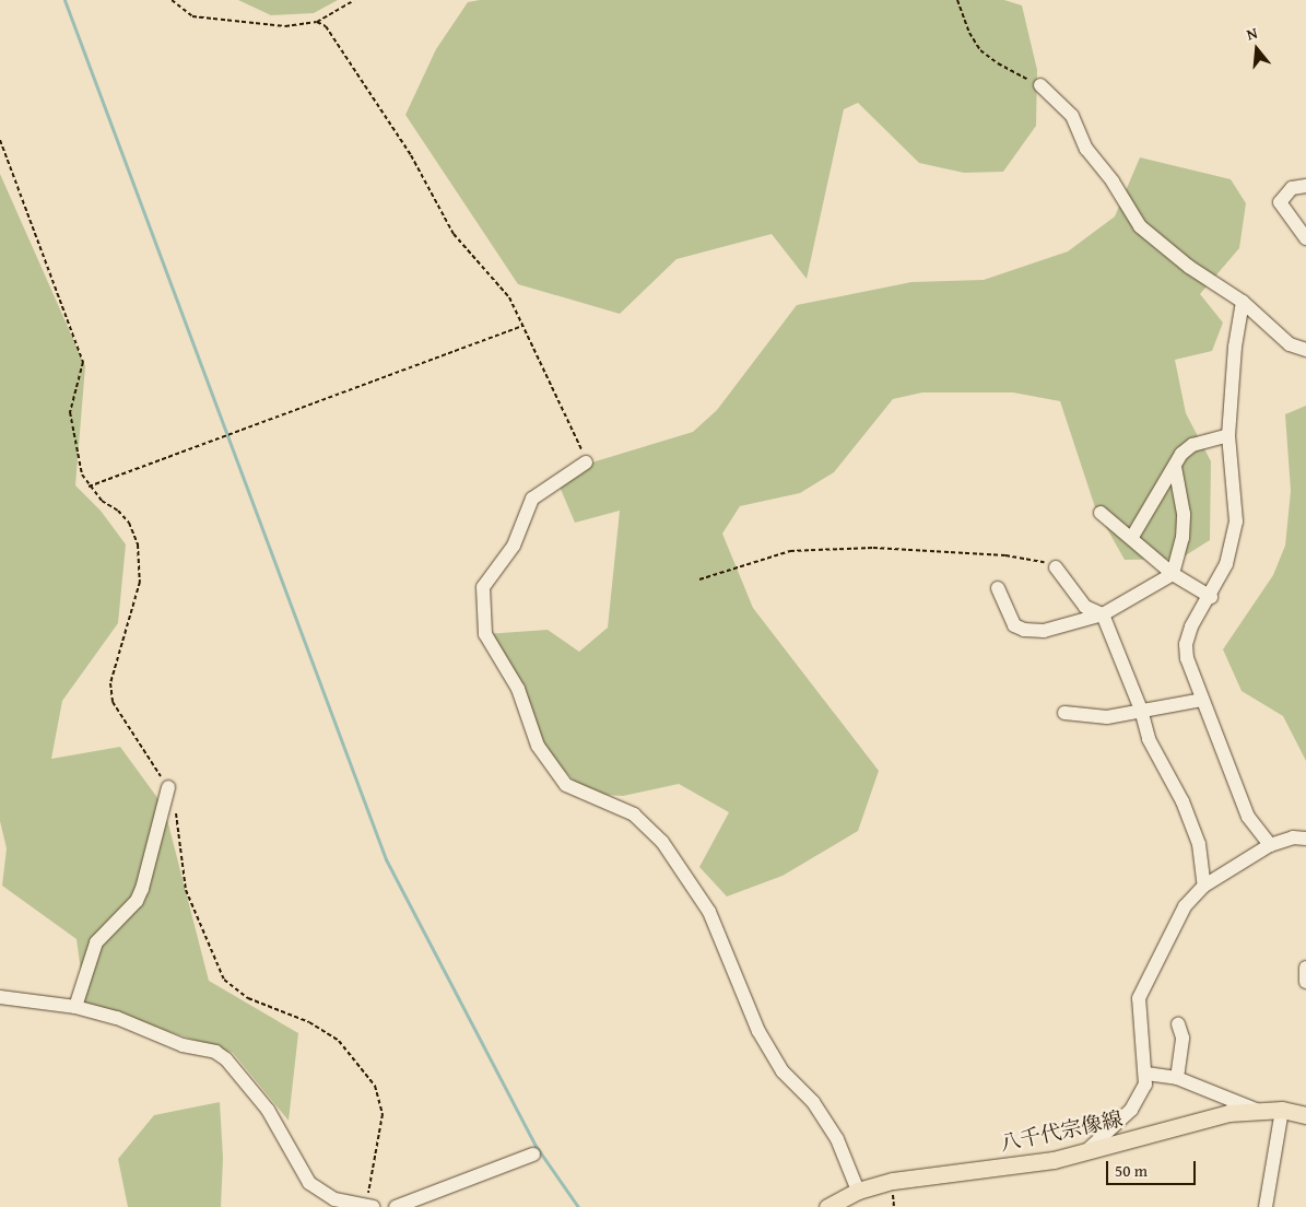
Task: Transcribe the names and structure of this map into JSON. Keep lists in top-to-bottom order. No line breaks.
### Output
{"streets":{"main road":["八千代宗像線"]},"scale_bar":"50 m","north":"top"}
